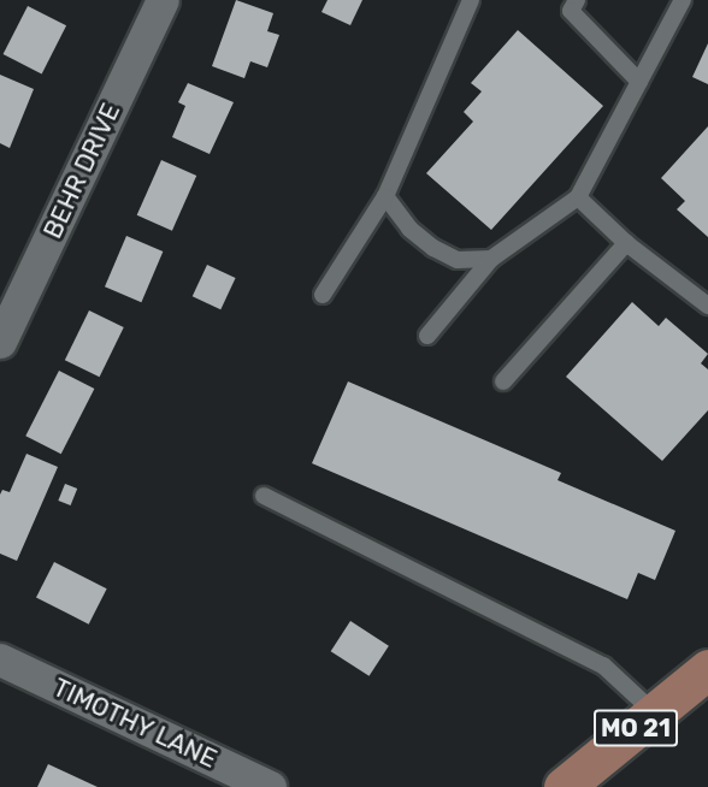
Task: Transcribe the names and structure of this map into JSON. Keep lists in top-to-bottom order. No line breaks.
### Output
{"streets":{"main road":["MO 21"],"street":["BEHR DRIVE","TIMOTHY LANE"]}}
